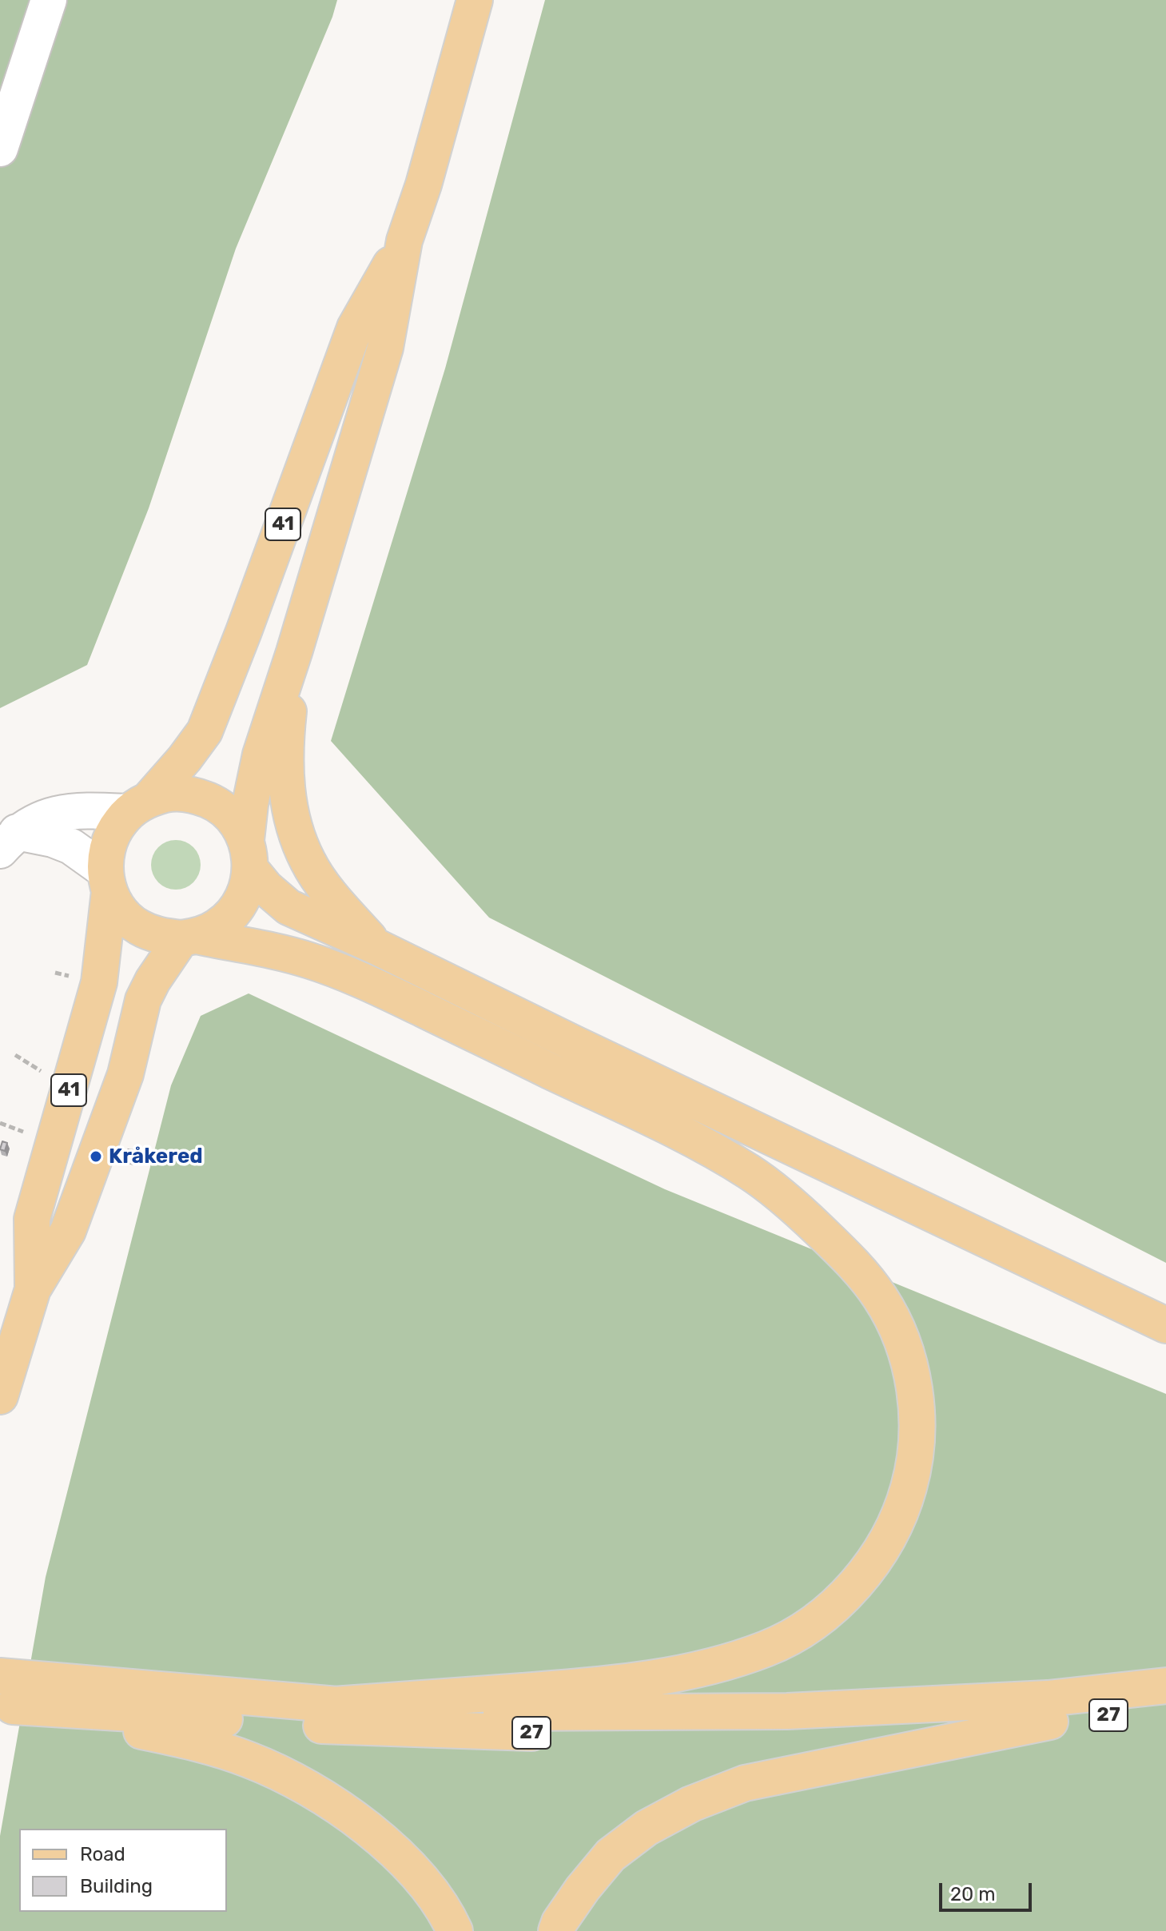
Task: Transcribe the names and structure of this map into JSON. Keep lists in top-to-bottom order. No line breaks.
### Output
{"streets":{"main road":["41","27"]},"places":["Kråkered"],"legend":["Road","Building"],"scale_bar":"20 m"}
